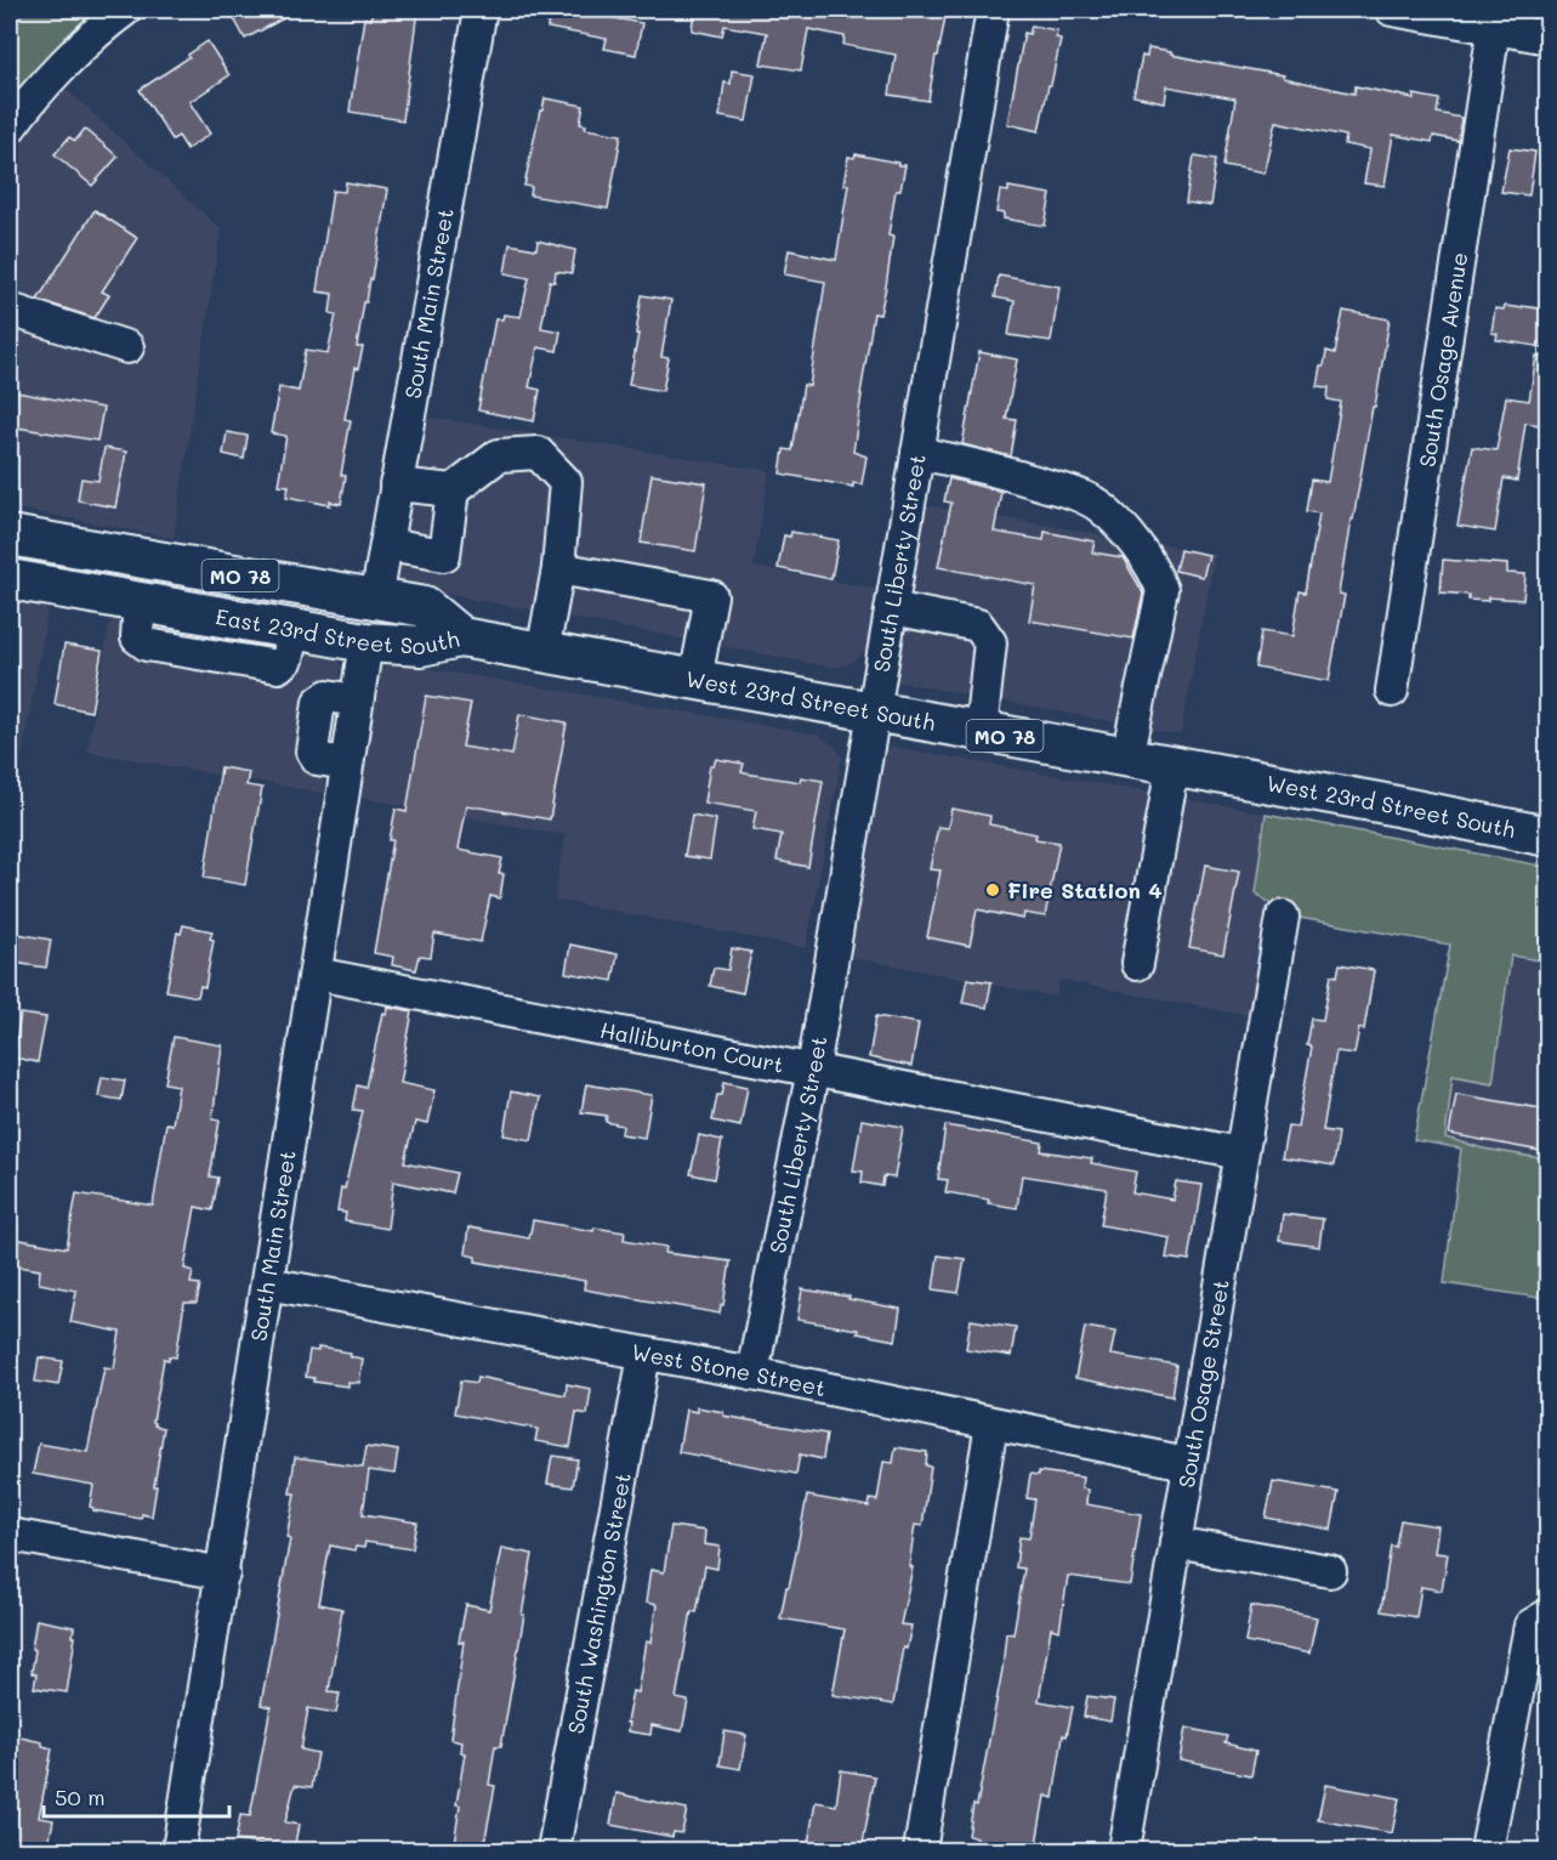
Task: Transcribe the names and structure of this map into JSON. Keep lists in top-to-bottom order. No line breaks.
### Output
{"streets":{"main road":["MO 78","East 23rd Street South","West 23rd Street South"],"street":["South Main Street","South Osage Avenue","South Liberty Street","Halliburton Court","West Stone Street","South Osage Street","South Washington Street"]},"crossings":[["South Main Street","East 23rd Street South"],["South Main Street","Halliburton Court"],["South Main Street","West Stone Street"],["South Liberty Street","West 23rd Street South"],["South Liberty Street","Halliburton Court"],["South Liberty Street","West Stone Street"],["East 23rd Street South","West 23rd Street South"],["Halliburton Court","South Osage Street"],["West Stone Street","South Osage Street"],["West Stone Street","South Washington Street"]],"places":["Fire Station 4"],"scale_bar":"50 m"}
